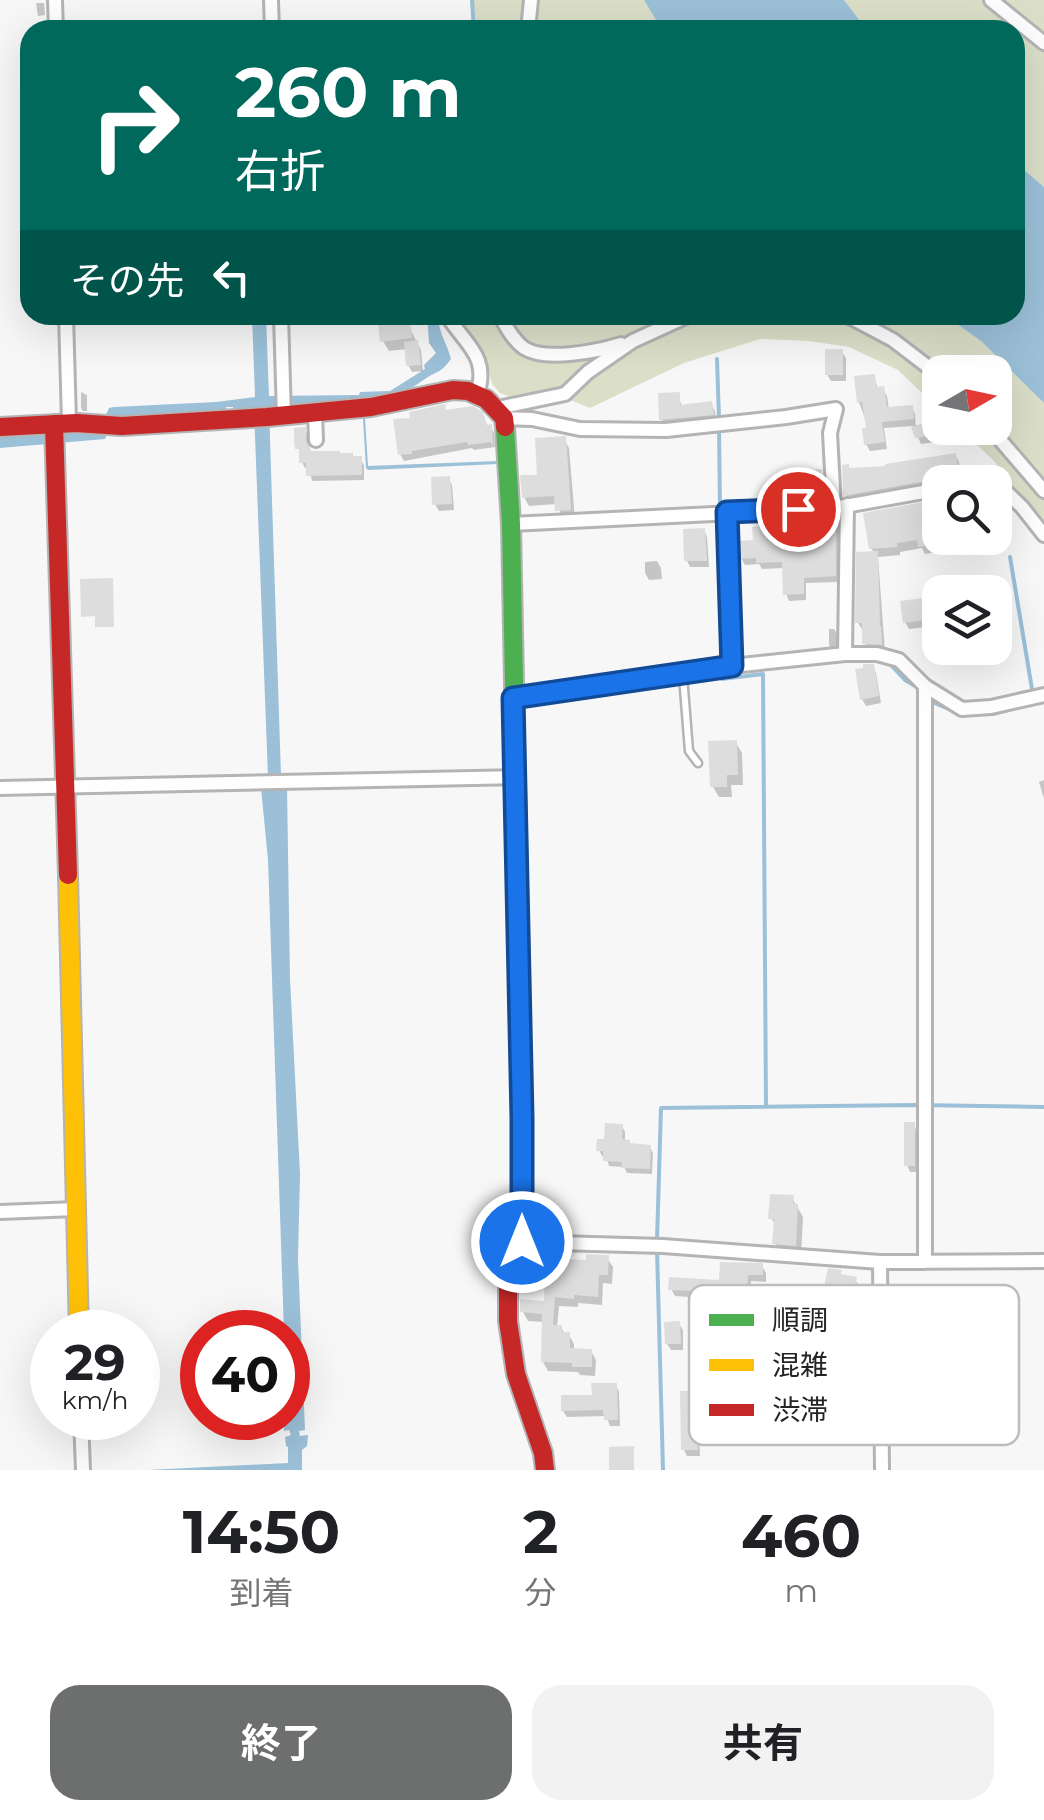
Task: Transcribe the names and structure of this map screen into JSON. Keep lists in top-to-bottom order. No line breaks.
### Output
{"legend":["順調","混雑","渋滞"],"north":"right","page":{"turn":["260 m","右折"],"then":"その先","speed":"29 km/h","limit":"40","eta":["14:50","到着","2","分","460","m"],"buttons":["終了","共有"]}}
